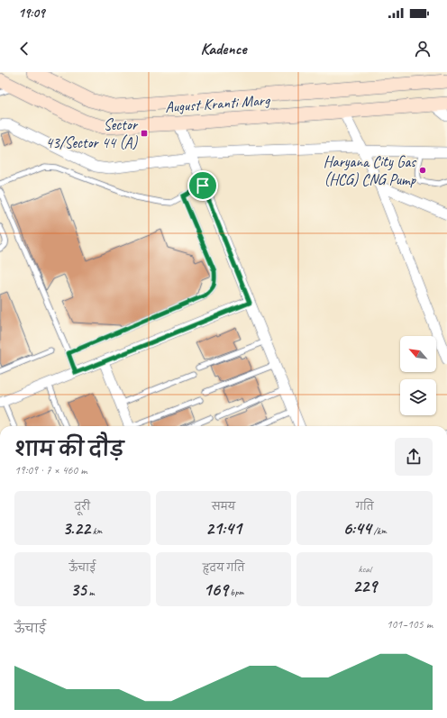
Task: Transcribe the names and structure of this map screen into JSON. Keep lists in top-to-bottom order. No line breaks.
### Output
{"streets":{"main road":["August Kranti Marg"]},"places":{"transit":["Sector 43/Sector 44 (A)"],"other":["Haryana City Gas (HCG) CNG Pump"]},"north":"top left","page":{"status":"19:09","header":"Kadence","heading":["शाम की दौड़","19:09 · 7 × 460 m"],"stats":[["दूरी","3.22 km"],["समय","21:41"],["गति","6:44 /km"],["ऊँचाई","35 m"],["हृदय गति","169 bpm"],["kcal","229"]],"chart":["ऊँचाई","101–105 m"]}}
